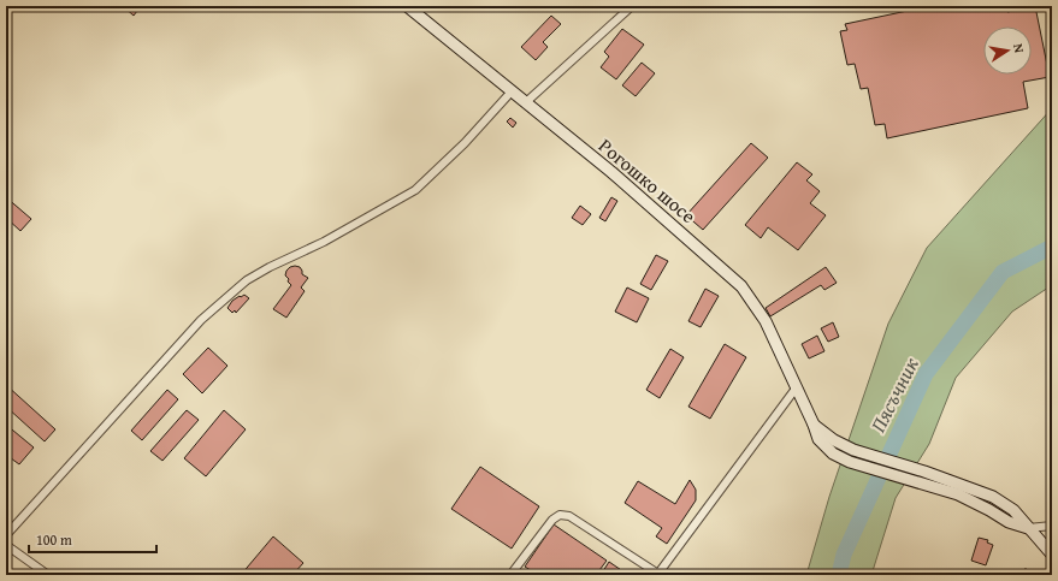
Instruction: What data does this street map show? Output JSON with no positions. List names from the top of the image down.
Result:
{
  "streets": {
    "main road": ["Рогошко шосе"]
  },
  "water": ["Пясъчник"],
  "scale_bar": "100 m",
  "north": "right"
}
